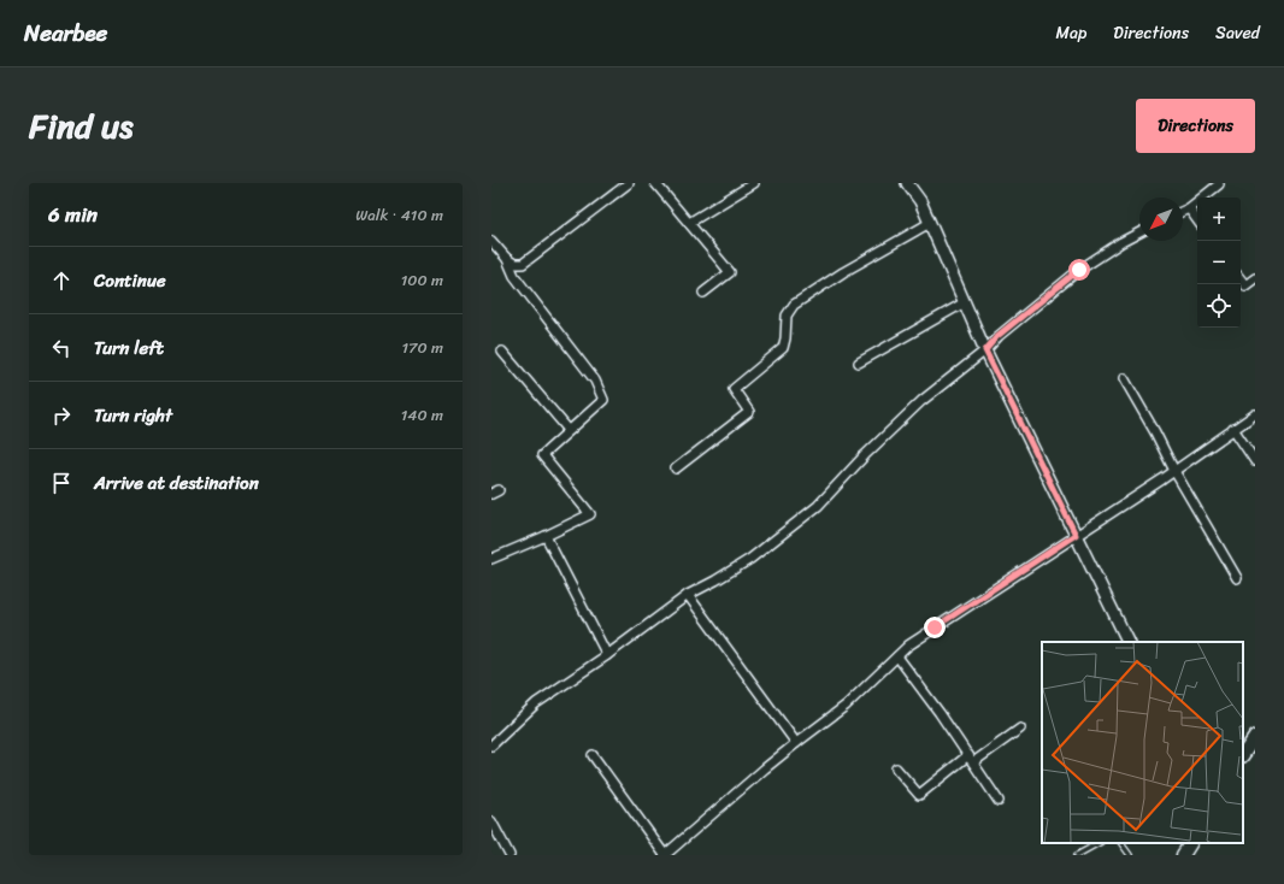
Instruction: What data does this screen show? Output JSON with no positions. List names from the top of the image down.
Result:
{
  "north": "bottom left",
  "page": {
    "header": "Nearbee",
    "nav": ["Map", "Directions", "Saved"],
    "title": "Find us",
    "buttons": "Directions",
    "heading": ["6 min", "Walk · 410 m"],
    "map_buttons": ["+", "−"],
    "list": [
      ["Continue", "100 m"],
      ["Turn left", "170 m"],
      ["Turn right", "140 m"],
      "Arrive at destination"
    ]
  }
}
